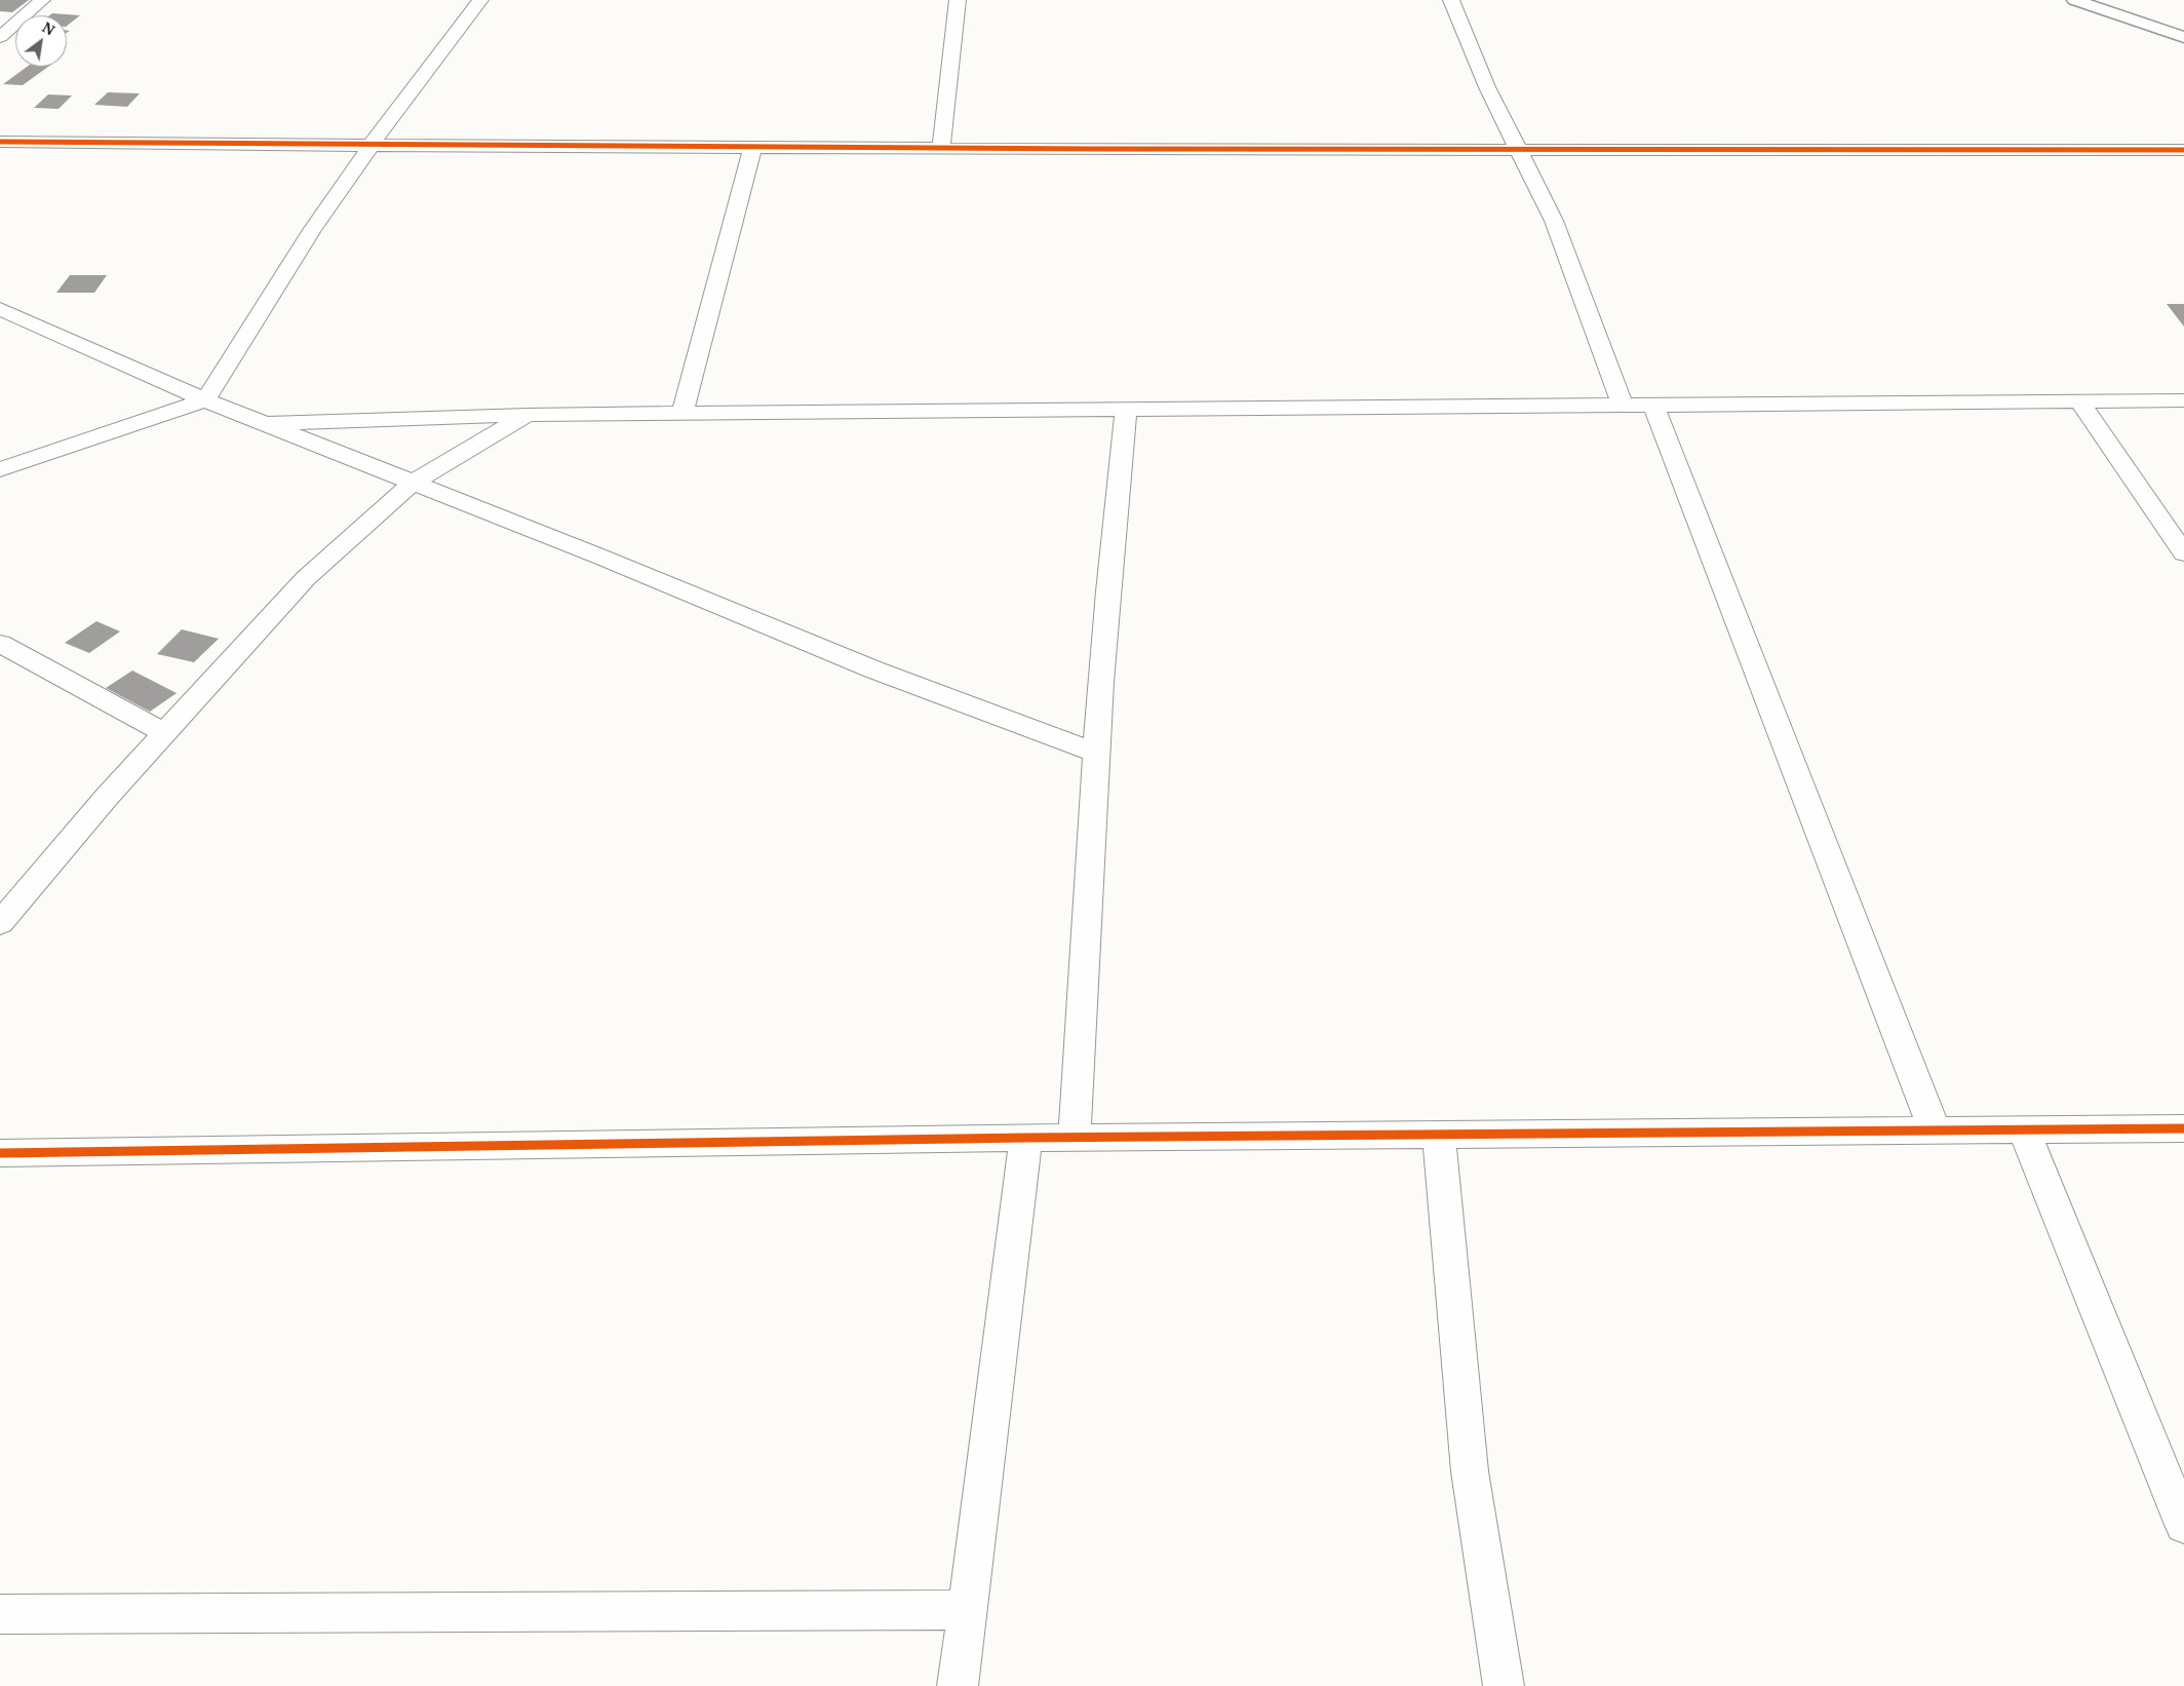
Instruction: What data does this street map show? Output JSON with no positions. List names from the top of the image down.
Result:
{
  "north": "top right"
}
